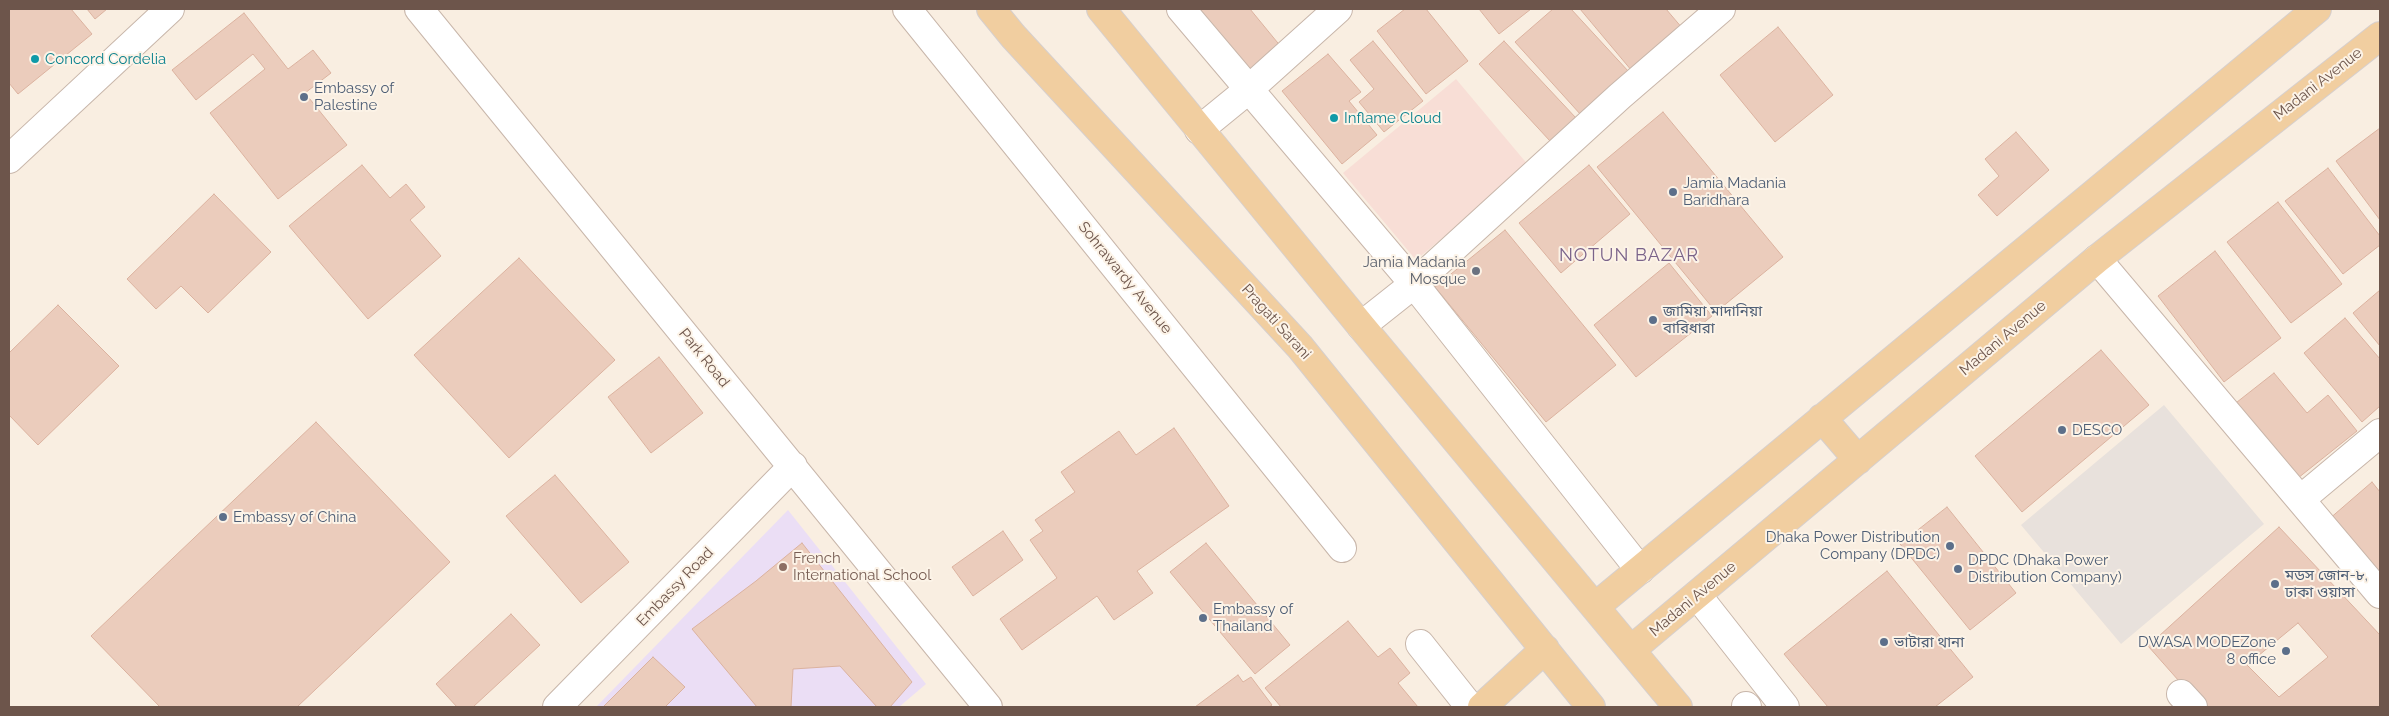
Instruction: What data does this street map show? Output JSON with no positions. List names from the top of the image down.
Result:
{
  "streets": {
    "main road": ["Madani Avenue", "Pragati Sarani"],
    "street": ["Sohrawardy Avenue", "Park Road", "Embassy Road"]
  },
  "crossings": [
    ["Park Road", "Embassy Road"]
  ],
  "districts": ["NOTUN BAZAR"],
  "places": [
    "Concord Cordelia",
    "Embassy of Palestine",
    "Inflame Cloud",
    "Jamia Madania Baridhara",
    "Jamia Madania Mosque",
    "জামিয়া মাদানিয়া বারিধারা",
    "DESCO",
    "Embassy of China",
    "Dhaka Power Distribution Company (DPDC)",
    "French International School",
    "DPDC (Dhaka Power Distribution Company)",
    "মডস জোন-৮, ঢাকা ওয়াসা",
    "Embassy of Thailand",
    "ভাটারা থানা",
    "DWASA MODEZone 8 office"
  ]
}
